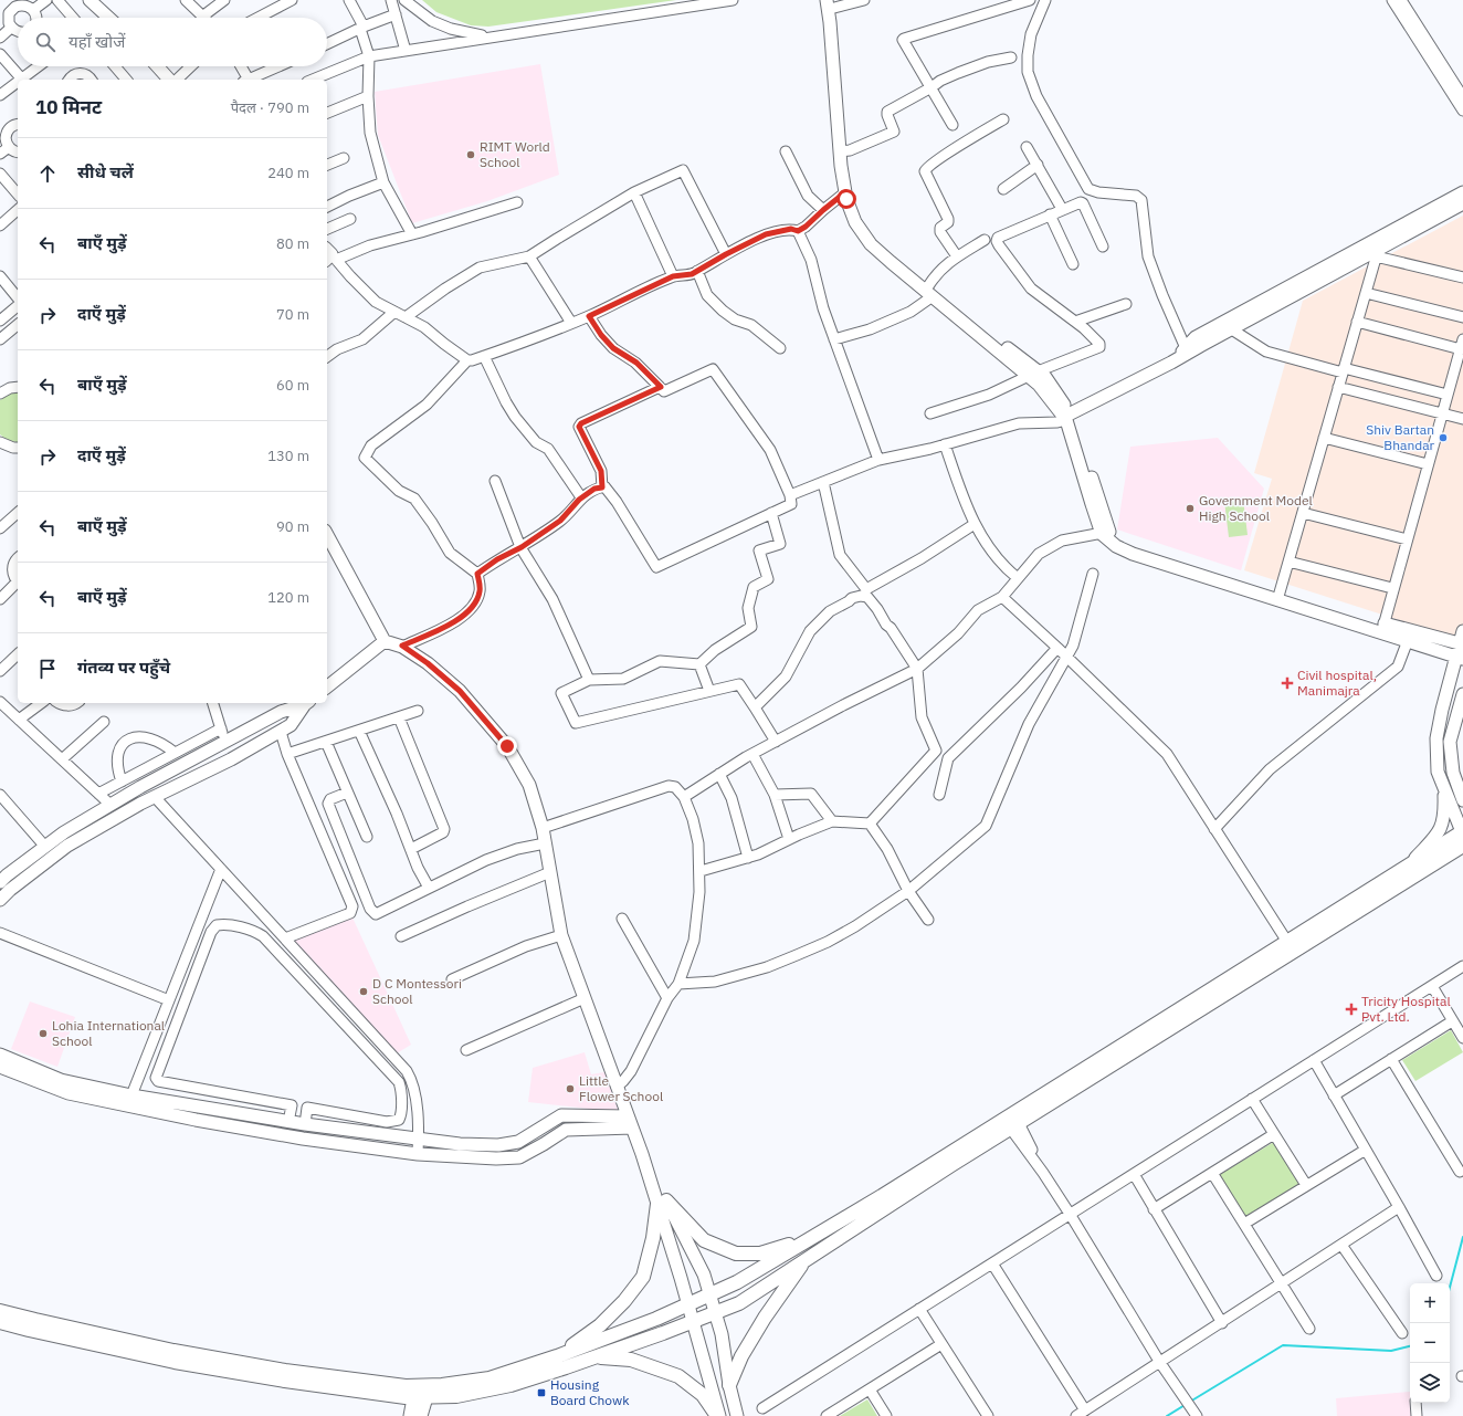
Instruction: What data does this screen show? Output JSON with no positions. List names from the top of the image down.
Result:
{
  "places": {
    "other": [
      "RIMT World School",
      "Shiv Bartan Bhandar",
      "Government Model High School",
      "D C Montessori School",
      "Lohia International School",
      "Little Flower School"
    ],
    "health": ["Civil hospital, Manimajra", "Tricity Hospital Pvt. Ltd."],
    "transit": ["Housing Board Chowk"]
  },
  "page": {
    "search": "यहाँ खोजें",
    "heading": ["10 मिनट", "पैदल · 790 m"],
    "list": [
      ["सीधे चलें", "240 m"],
      ["बाएँ मुड़ें", "80 m"],
      ["दाएँ मुड़ें", "70 m"],
      ["बाएँ मुड़ें", "60 m"],
      ["दाएँ मुड़ें", "130 m"],
      ["बाएँ मुड़ें", "90 m"],
      ["बाएँ मुड़ें", "120 m"],
      "गंतव्य पर पहुँचे"
    ],
    "map_buttons": ["+", "−"]
  }
}
